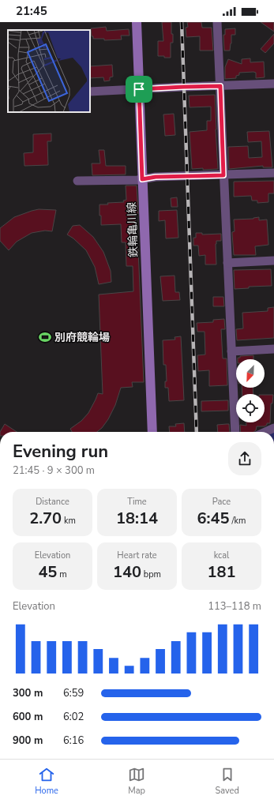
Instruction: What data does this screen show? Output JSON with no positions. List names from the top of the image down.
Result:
{
  "streets": {
    "main road": ["鉄輪亀川線"]
  },
  "places": {
    "sports": ["別府競輪場"]
  },
  "north": "bottom left",
  "page": {
    "status": "21:45",
    "heading": ["Evening run", "21:45 · 9 × 300 m"],
    "stats": [
      ["Distance", "2.70 km"],
      ["Time", "18:14"],
      ["Pace", "6:45 /km"],
      ["Elevation", "45 m"],
      ["Heart rate", "140 bpm"],
      ["kcal", "181"]
    ],
    "chart": ["Elevation", "113–118 m"],
    "list": [
      {
        "name": "300 m",
        "note": "6:59"
      },
      {
        "name": "600 m",
        "note": "6:02"
      },
      {
        "name": "900 m",
        "note": "6:16"
      }
    ],
    "tabs": ["Home", "Map", "Saved"]
  }
}
